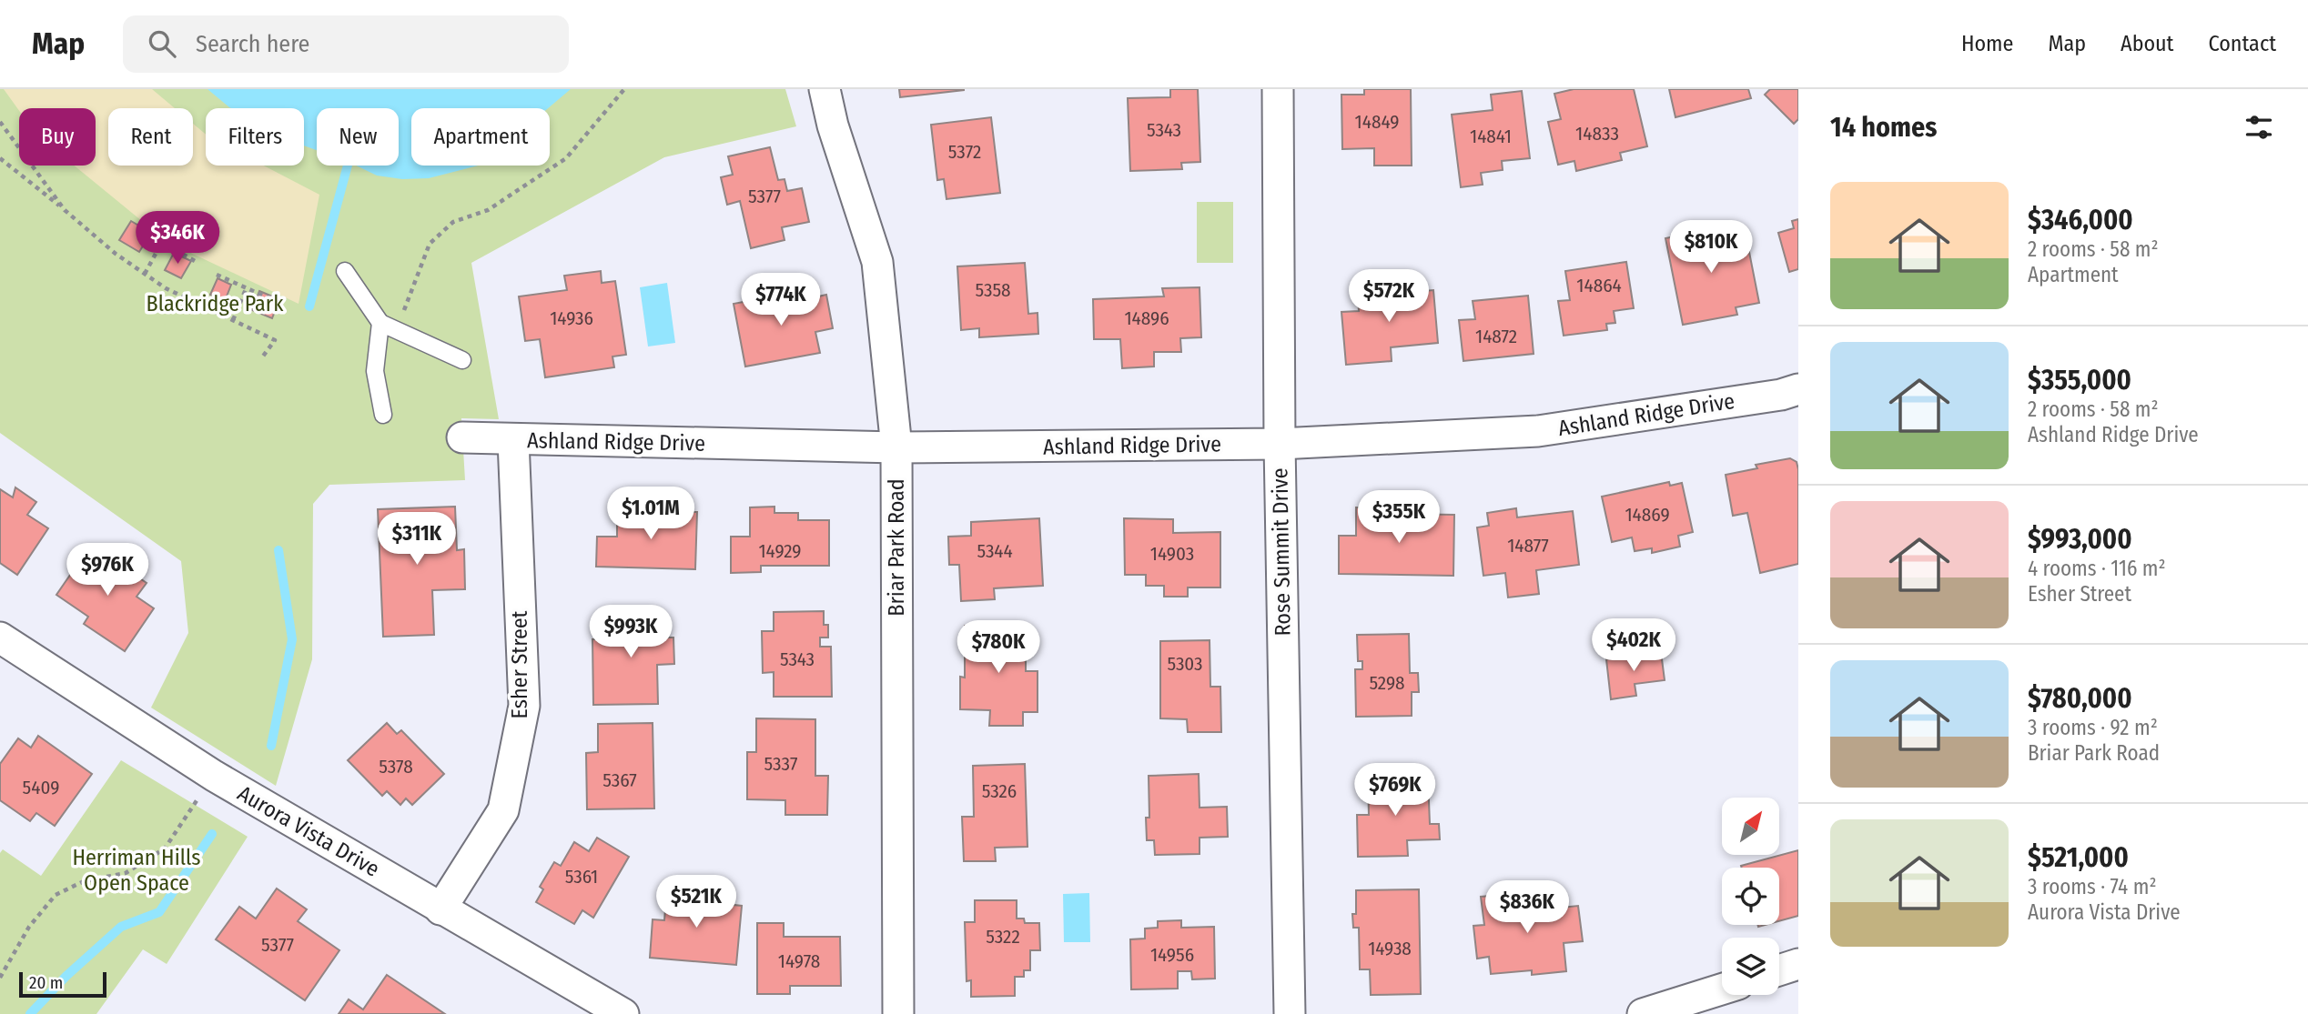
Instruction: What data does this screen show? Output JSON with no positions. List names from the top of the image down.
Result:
{
  "streets": {
    "street": [
      "Ashland Ridge Drive",
      "Briar Park Road",
      "Rose Summit Drive",
      "Esher Street",
      "Aurora Vista Drive"
    ]
  },
  "crossings": [
    ["Ashland Ridge Drive", "Briar Park Road"],
    ["Ashland Ridge Drive", "Rose Summit Drive"],
    ["Ashland Ridge Drive", "Esher Street"],
    ["Esher Street", "Aurora Vista Drive"]
  ],
  "parks": ["Blackridge Park", "Herriman Hills Open Space"],
  "house_numbers": [
    "14849",
    "5343",
    "14833",
    "14841",
    "5372",
    "5377",
    "14864",
    "5358",
    "14936",
    "14896",
    "14872",
    "14869",
    "14877",
    "14929",
    "5344",
    "14903",
    "5343",
    "5303",
    "5298",
    "5337",
    "5378",
    "5367",
    "5409",
    "5326",
    "5361",
    "5322",
    "5377",
    "14938",
    "14956",
    "14978"
  ],
  "scale_bar": "20 m",
  "north": "top right",
  "page": {
    "header": "Map",
    "search": "Search here",
    "nav": [
      "Home",
      "Map",
      "About",
      "Contact"
    ],
    "heading": "14 homes",
    "chip": [
      "Buy",
      "Rent",
      "Filters",
      "New",
      "Apartment"
    ],
    "list": [
      {
        "name": "$346,000",
        "note": "2 rooms · 58 m² · Apartment"
      },
      {
        "name": "$355,000",
        "note": "2 rooms · 58 m² · Ashland Ridge Drive"
      },
      {
        "name": "$993,000",
        "note": "4 rooms · 116 m² · Esher Street"
      },
      {
        "name": "$780,000",
        "note": "3 rooms · 92 m² · Briar Park Road"
      },
      {
        "name": "$521,000",
        "note": "3 rooms · 74 m² · Aurora Vista Drive"
      }
    ],
    "price": [
      "$346K",
      "$810K",
      "$572K",
      "$774K",
      "$1.01M",
      "$355K",
      "$311K",
      "$976K",
      "$993K",
      "$402K",
      "$780K",
      "$769K",
      "$521K",
      "$836K"
    ],
    "scale": "20 m"
  }
}
